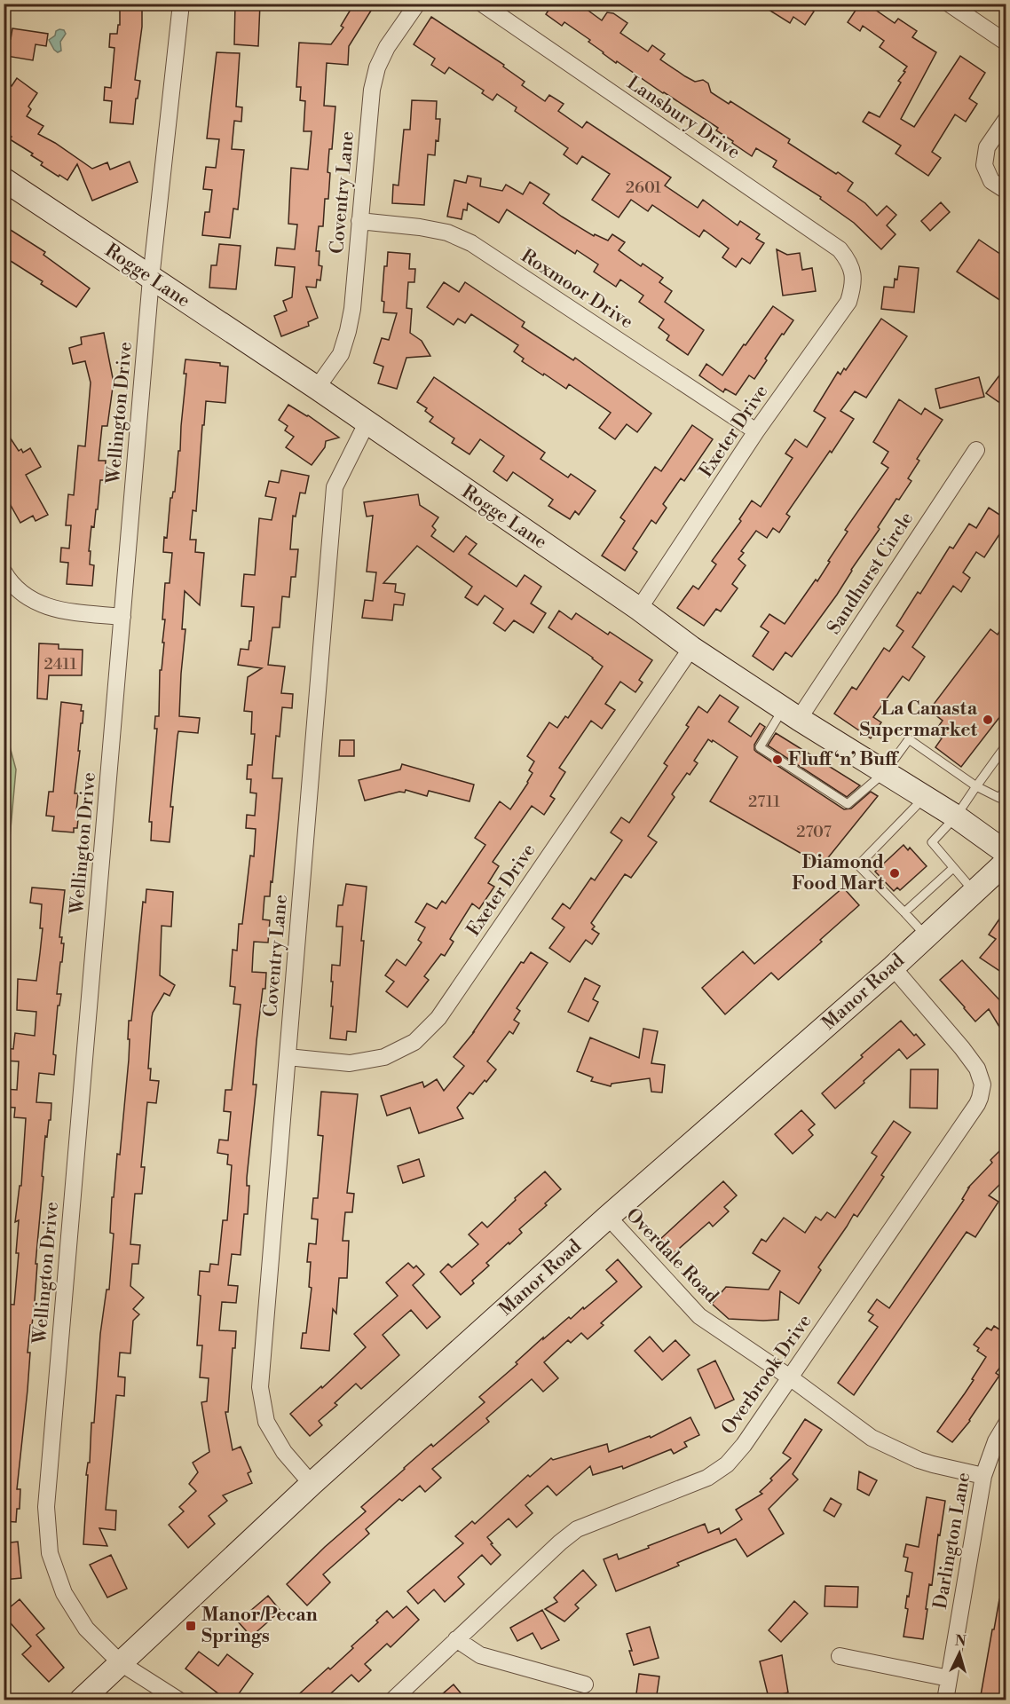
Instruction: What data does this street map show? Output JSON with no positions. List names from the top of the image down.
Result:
{
  "streets": {
    "main road": ["Rogge Lane", "Manor Road"],
    "street": [
      "Lansbury Drive",
      "Coventry Lane",
      "Roxmoor Drive",
      "Wellington Drive",
      "Exeter Drive",
      "Sandhurst Circle",
      "Overdale Road",
      "Overbrook Drive",
      "Darlington Lane"
    ]
  },
  "crossings": [
    ["Lansbury Drive", "Exeter Drive"],
    ["Coventry Lane", "Rogge Lane"],
    ["Coventry Lane", "Roxmoor Drive"],
    ["Coventry Lane", "Exeter Drive"],
    ["Coventry Lane", "Manor Road"],
    ["Rogge Lane", "Wellington Drive"],
    ["Rogge Lane", "Exeter Drive"],
    ["Rogge Lane", "Sandhurst Circle"],
    ["Roxmoor Drive", "Exeter Drive"],
    ["Wellington Drive", "Manor Road"],
    ["Manor Road", "Overdale Road"],
    ["Manor Road", "Overbrook Drive"],
    ["Overdale Road", "Overbrook Drive"],
    ["Overdale Road", "Darlington Lane"]
  ],
  "places": {
    "other": ["La Canasta Supermarket", "Fluff ‘n’ Buff", "Diamond Food Mart"],
    "transit": ["Manor/Pecan Springs"]
  },
  "house_numbers": [
    "2601",
    "2411",
    "2711",
    "2707"
  ],
  "north": "top"
}
